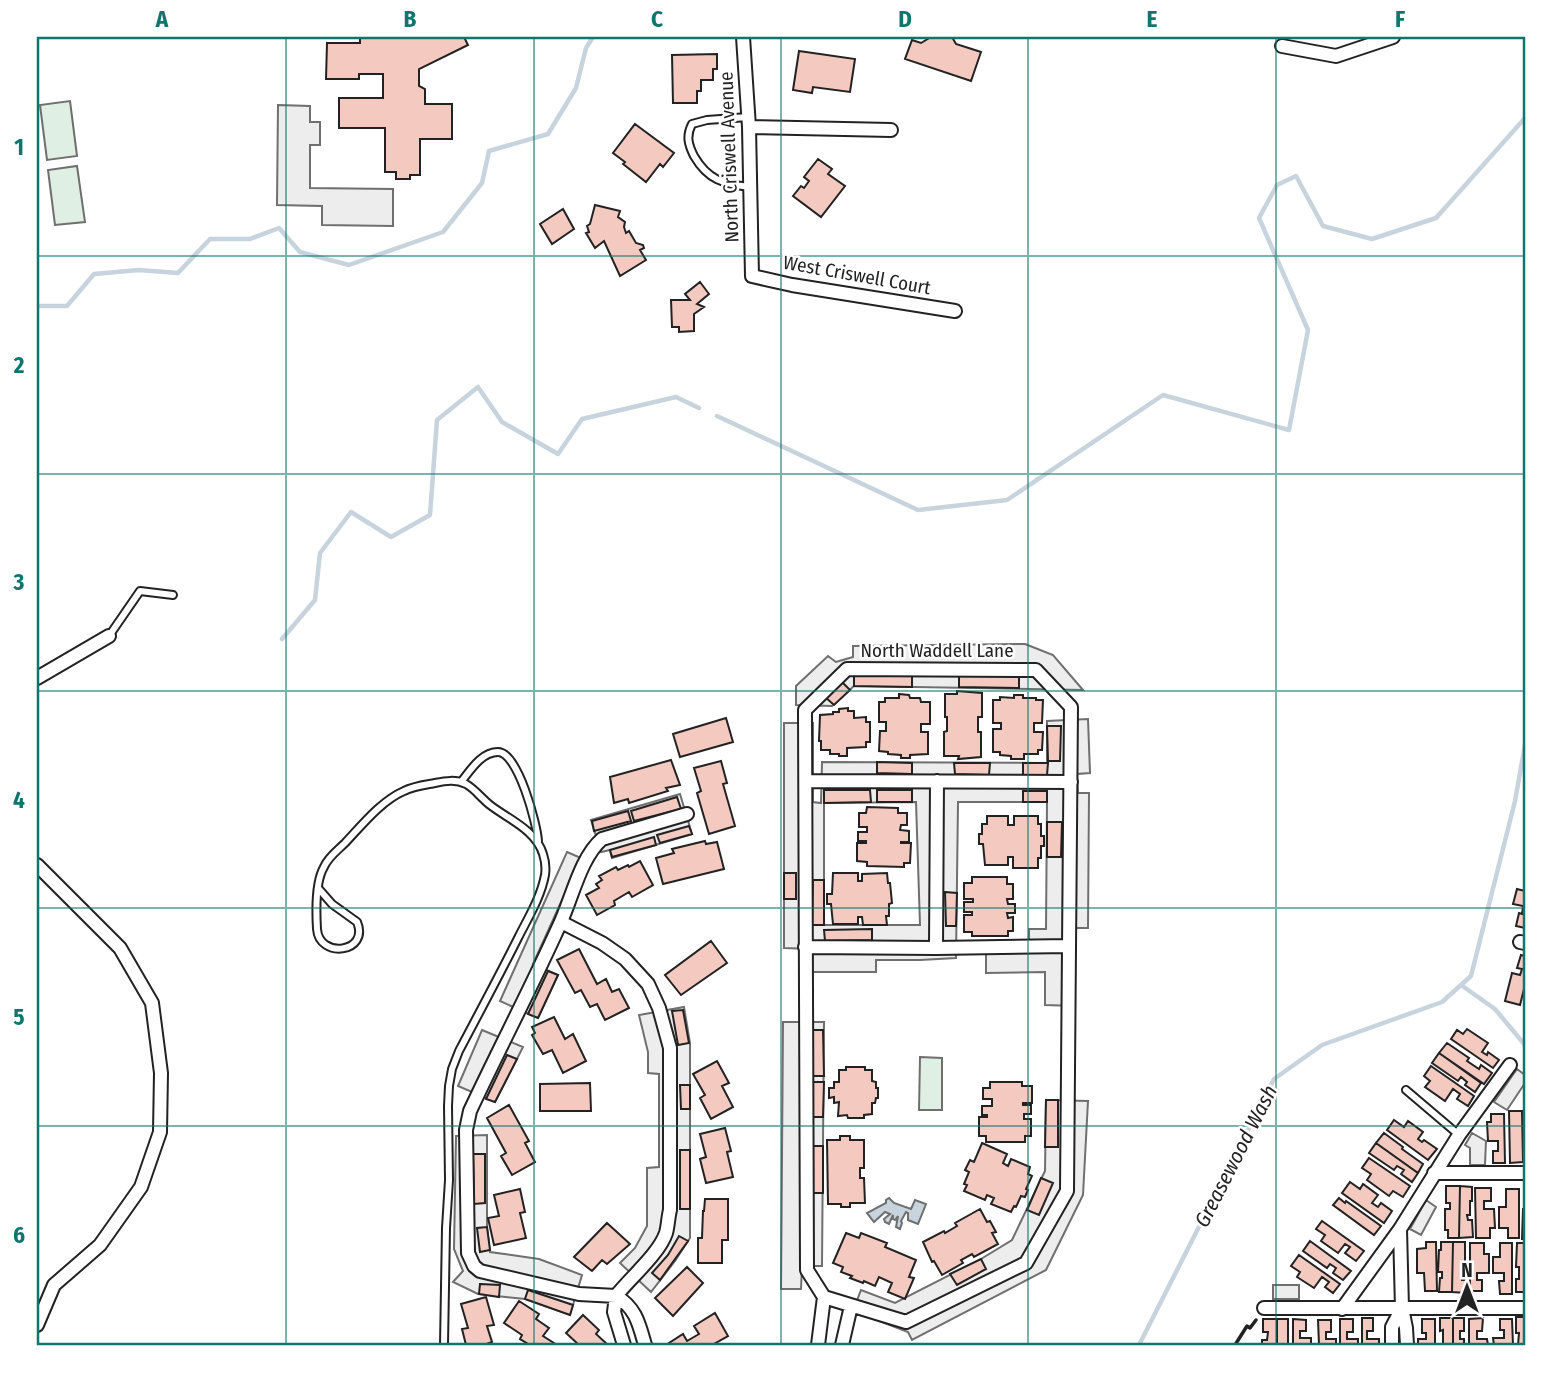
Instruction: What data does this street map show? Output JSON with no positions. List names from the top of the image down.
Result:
{
  "streets": {
    "street": ["North Criswell Avenue", "West Criswell Court", "North Waddell Lane"]
  },
  "crossings": [
    ["North Criswell Avenue", "West Criswell Court"]
  ],
  "water": ["Greasewood Wash"],
  "north": "top",
  "grid": {
    "columns": [
      "A",
      "B",
      "C",
      "D",
      "E",
      "F"
    ],
    "rows": [
      "1",
      "2",
      "3",
      "4",
      "5",
      "6"
    ]
  }
}
